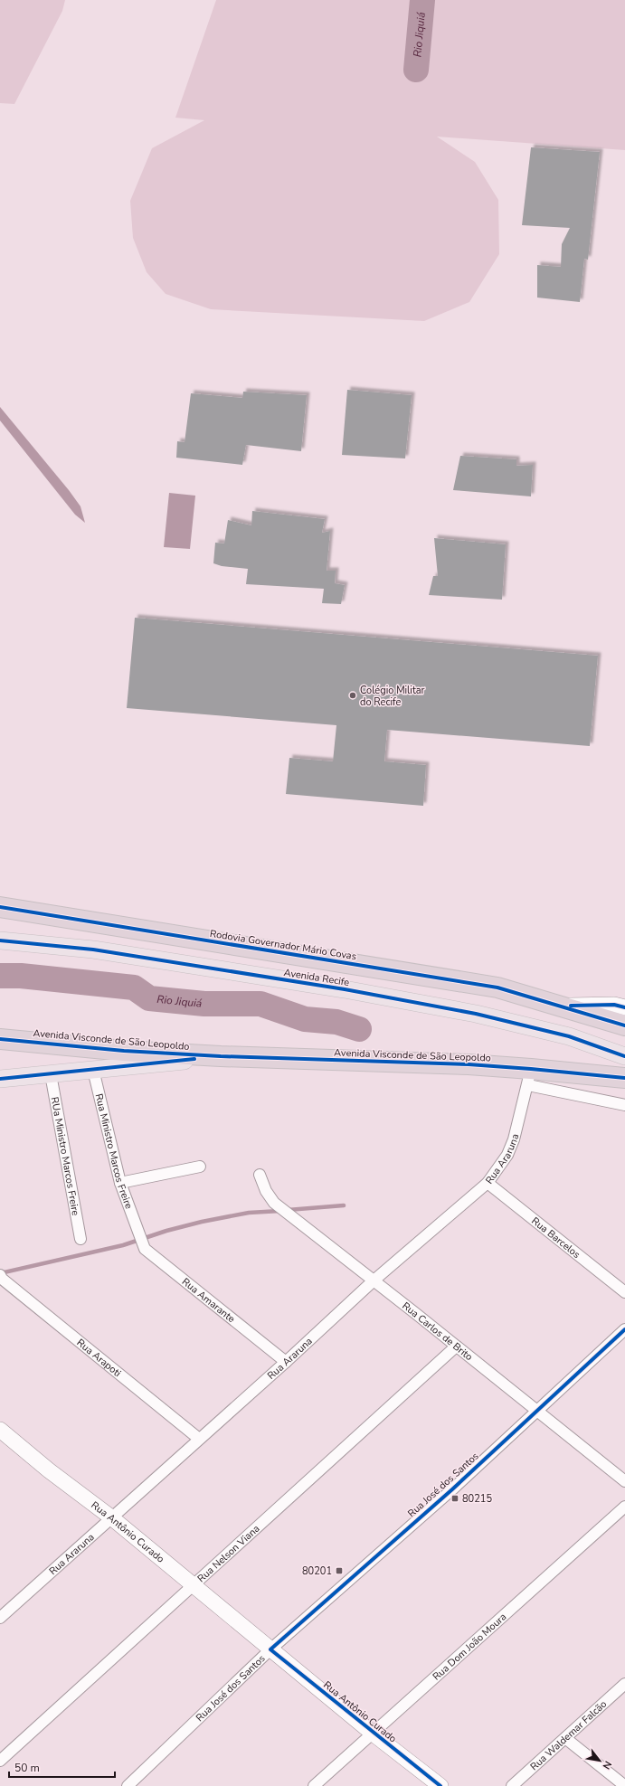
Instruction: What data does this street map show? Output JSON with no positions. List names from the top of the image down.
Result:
{
  "streets": {
    "highway": ["Rodovia Governador Mário Covas", "Avenida Visconde de São Leopoldo"],
    "main road": ["Avenida Recife"],
    "street": [
      "Rua Ministro Marcos Freire",
      "RUa Ministro Marcos Freire",
      "Rua Araruna",
      "Rua Barcelos",
      "Rua Amarante",
      "Rua Carlos de Brito",
      "Rua Arapoti",
      "Rua José dos Santos",
      "Rua Antônio Curado",
      "Rua Nelson Viana",
      "Rua Dom João Moura",
      "Rua Waldemar Falcão"
    ]
  },
  "crossings": [
    ["Avenida Visconde de São Leopoldo", "Rua Ministro Marcos Freire"],
    ["Avenida Visconde de São Leopoldo", "RUa Ministro Marcos Freire"],
    ["Avenida Visconde de São Leopoldo", "Rua Araruna"],
    ["Rua Ministro Marcos Freire", "Rua Amarante"],
    ["Rua Araruna", "Rua Barcelos"],
    ["Rua Araruna", "Rua Amarante"],
    ["Rua Araruna", "Rua Carlos de Brito"],
    ["Rua Araruna", "Rua Arapoti"],
    ["Rua Araruna", "Rua Antônio Curado"],
    ["Rua Carlos de Brito", "Rua José dos Santos"],
    ["Rua Carlos de Brito", "Rua Nelson Viana"],
    ["Rua José dos Santos", "Rua Antônio Curado"],
    ["Rua Antônio Curado", "Rua Nelson Viana"],
    ["Rua Antônio Curado", "Rua Dom João Moura"]
  ],
  "water": ["Rio Jiquiá"],
  "places": {
    "other": ["Colégio Militar do Recife"],
    "transit": ["80215", "80201"]
  },
  "scale_bar": "50 m",
  "north": "bottom right"
}
